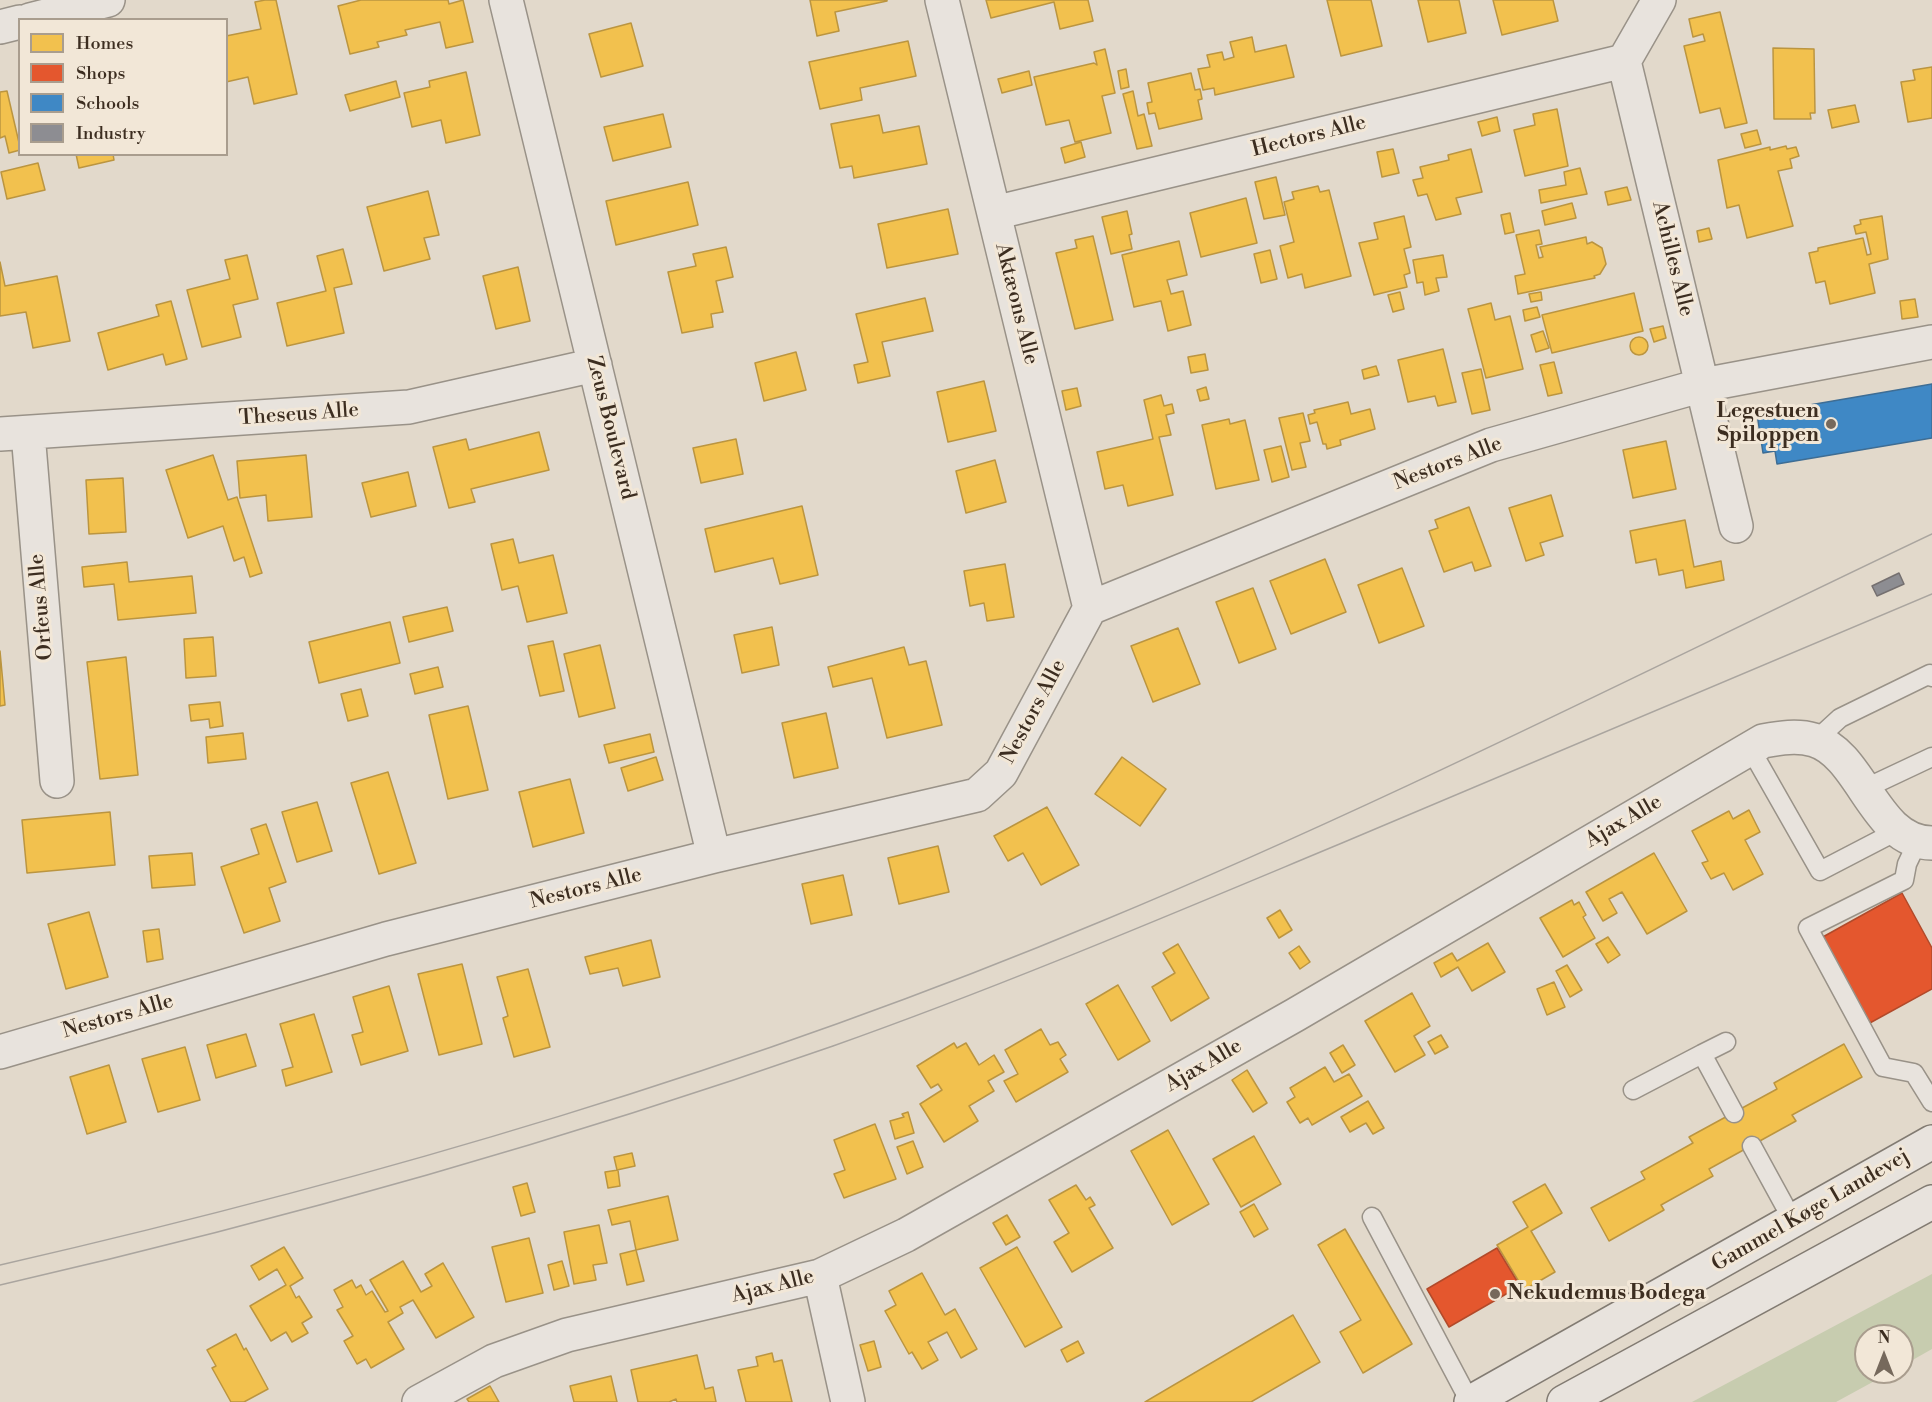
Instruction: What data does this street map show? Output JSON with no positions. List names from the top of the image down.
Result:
{
  "streets": {
    "street": [
      "Hectors Alle",
      "Achilles Alle",
      "Aktæons Alle",
      "Theseus Alle",
      "Zeus Boulevard",
      "Nestors Alle",
      "Orfeus Alle",
      "Ajax Alle",
      "Gammel Køge Landevej"
    ]
  },
  "crossings": [
    ["Hectors Alle", "Achilles Alle"],
    ["Hectors Alle", "Aktæons Alle"],
    ["Achilles Alle", "Nestors Alle"],
    ["Aktæons Alle", "Nestors Alle"],
    ["Theseus Alle", "Zeus Boulevard"],
    ["Theseus Alle", "Orfeus Alle"],
    ["Zeus Boulevard", "Nestors Alle"]
  ],
  "places": ["Legestuen Spiloppen", "Nekudemus Bodega"],
  "legend": [
    "Homes",
    "Shops",
    "Schools",
    "Industry"
  ],
  "north": "top"
}
